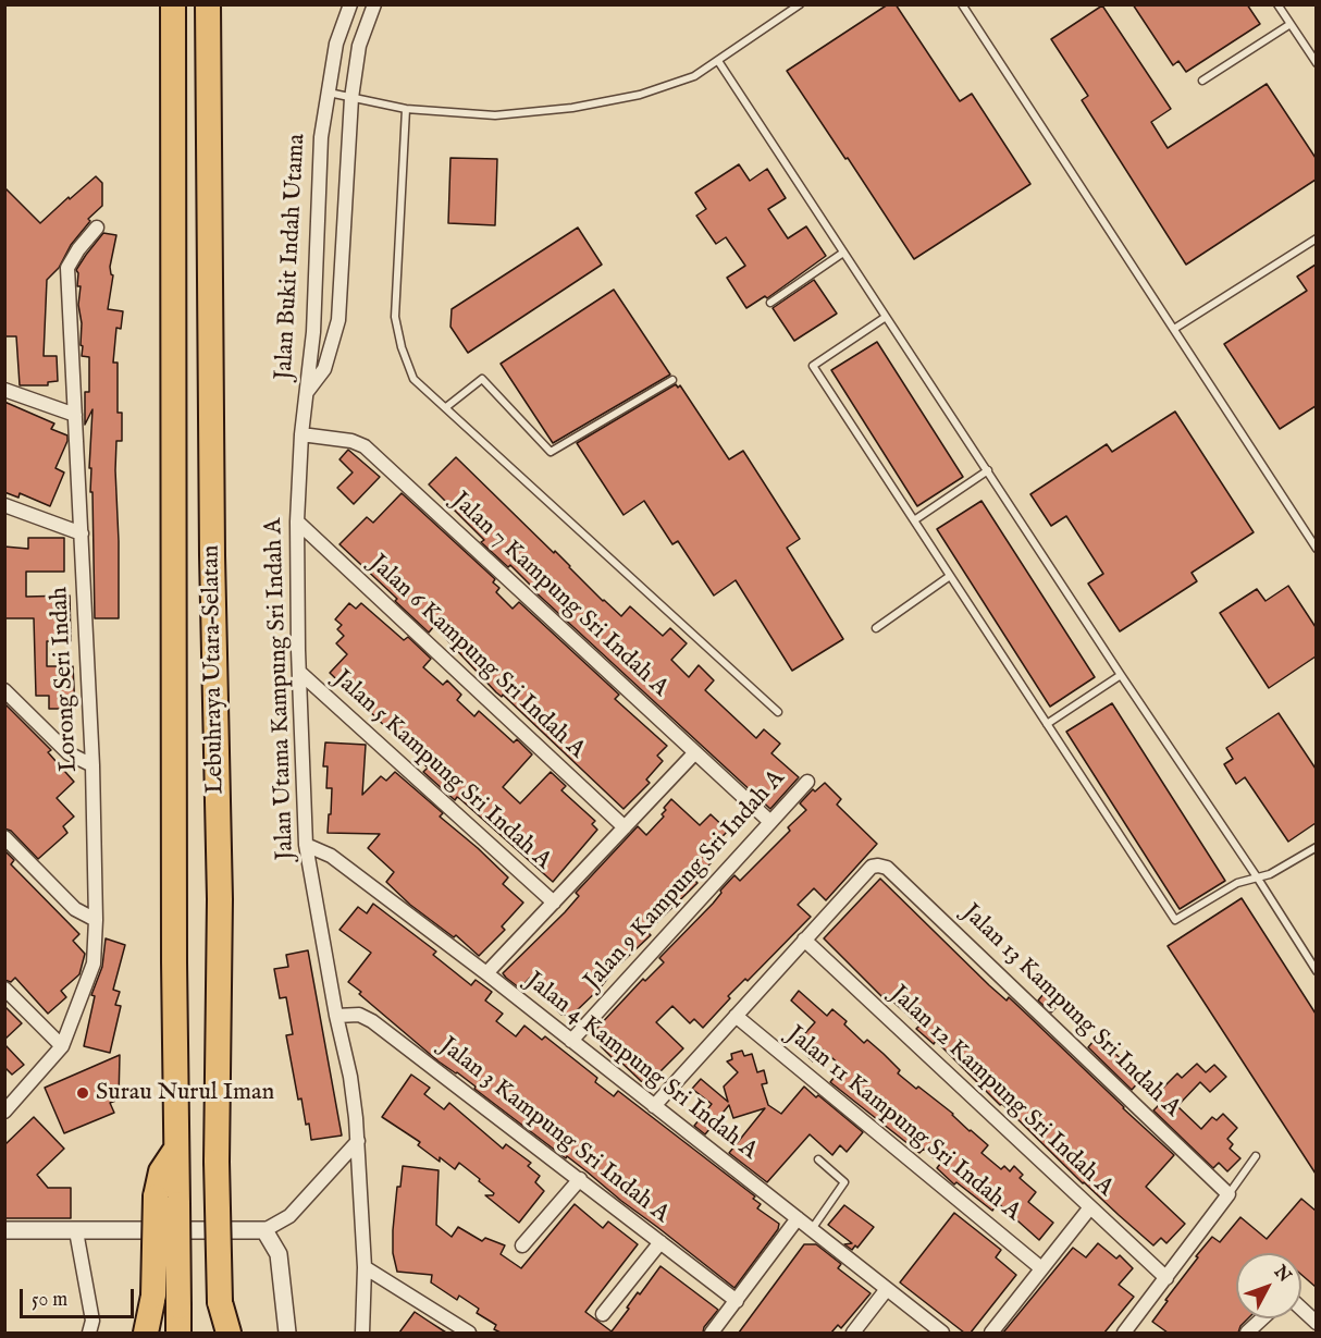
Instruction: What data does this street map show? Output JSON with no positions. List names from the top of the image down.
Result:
{
  "streets": {
    "highway": ["Lebuhraya Utara–Selatan"],
    "street": [
      "Jalan Bukit Indah Utama",
      "Jalan 7 Kampung Sri Indah A",
      "Jalan 6 Kampung Sri Indah A",
      "Lorong Seri Indah",
      "Jalan Utama Kampung Sri Indah A",
      "Jalan 5 Kampung Sri Indah A",
      "Jalan 9 Kampung Sri Indah A",
      "Jalan 13 Kampung Sri Indah A",
      "Jalan 4 Kampung Sri Indah A",
      "Jalan 12 Kampung Sri Indah A",
      "Jalan 11 Kampung Sri Indah A",
      "Jalan 3 Kampung Sri Indah A"
    ]
  },
  "crossings": [
    ["Jalan Bukit Indah Utama", "Jalan Utama Kampung Sri Indah A"],
    ["Jalan 7 Kampung Sri Indah A", "Jalan Utama Kampung Sri Indah A"],
    ["Jalan 7 Kampung Sri Indah A", "Jalan 9 Kampung Sri Indah A"],
    ["Jalan 6 Kampung Sri Indah A", "Jalan Utama Kampung Sri Indah A"],
    ["Jalan Utama Kampung Sri Indah A", "Jalan 5 Kampung Sri Indah A"],
    ["Jalan Utama Kampung Sri Indah A", "Jalan 4 Kampung Sri Indah A"],
    ["Jalan Utama Kampung Sri Indah A", "Jalan 3 Kampung Sri Indah A"],
    ["Jalan 9 Kampung Sri Indah A", "Jalan 4 Kampung Sri Indah A"],
    ["Jalan 13 Kampung Sri Indah A", "Jalan 12 Kampung Sri Indah A"]
  ],
  "places": ["Surau Nurul Iman"],
  "scale_bar": "50 m",
  "north": "top right"
}
